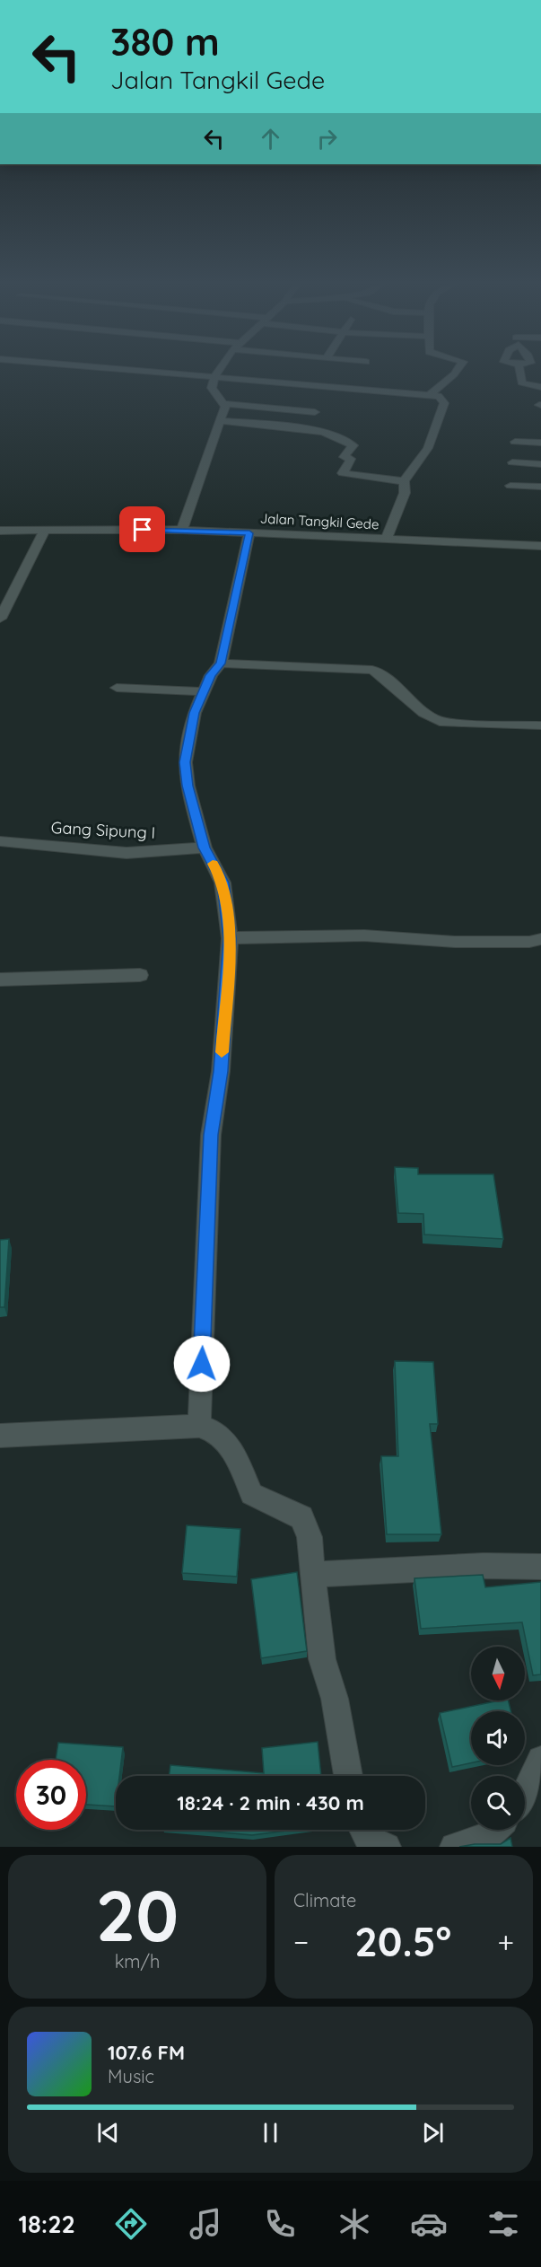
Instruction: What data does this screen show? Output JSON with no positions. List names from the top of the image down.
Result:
{
  "streets": {
    "street": ["Jalan Tangkil Gede", "Gang Sipung I"]
  },
  "north": "bottom",
  "page": {
    "turn": ["380 m", "Jalan Tangkil Gede"],
    "limit": "30",
    "trip": "18:24 · 2 min · 430 m",
    "tile": [
      ["20", "km/h"],
      "Climate"
    ],
    "heat": ["−", "20.5°", "+"],
    "song": ["107.6 FM", "Music"],
    "tabs": "18:22"
  }
}
